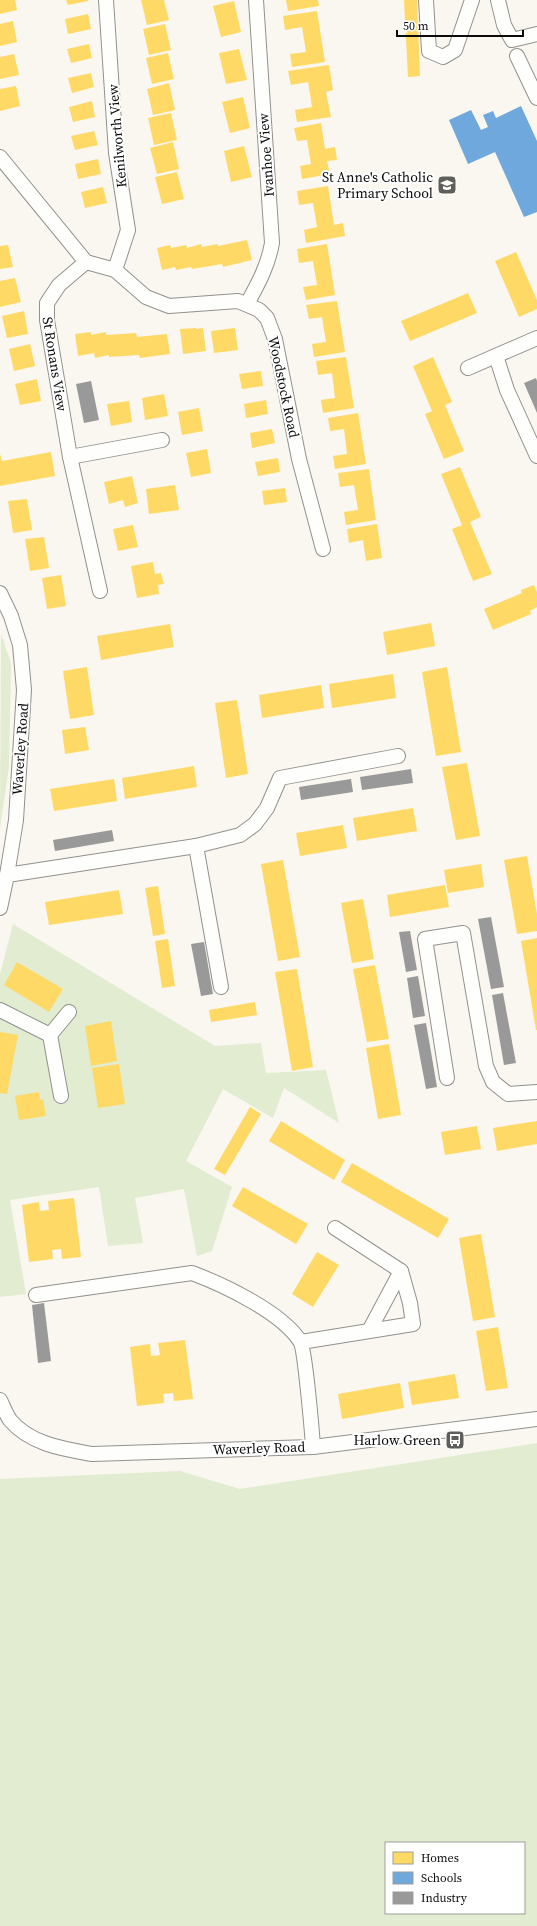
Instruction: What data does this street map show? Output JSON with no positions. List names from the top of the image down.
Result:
{
  "streets": {
    "street": [
      "Kenilworth View",
      "Ivanhoe View",
      "St Ronans View",
      "Woodstock Road",
      "Waverley Road"
    ]
  },
  "crossings": [
    ["Kenilworth View", "Woodstock Road"],
    ["Ivanhoe View", "Woodstock Road"],
    ["St Ronans View", "Woodstock Road"]
  ],
  "places": {
    "school or university": ["St Anne's Catholic Primary School"],
    "bus stop": ["Harlow Green"]
  },
  "legend": ["Homes", "Schools", "Industry"],
  "scale_bar": "50 m"
}
